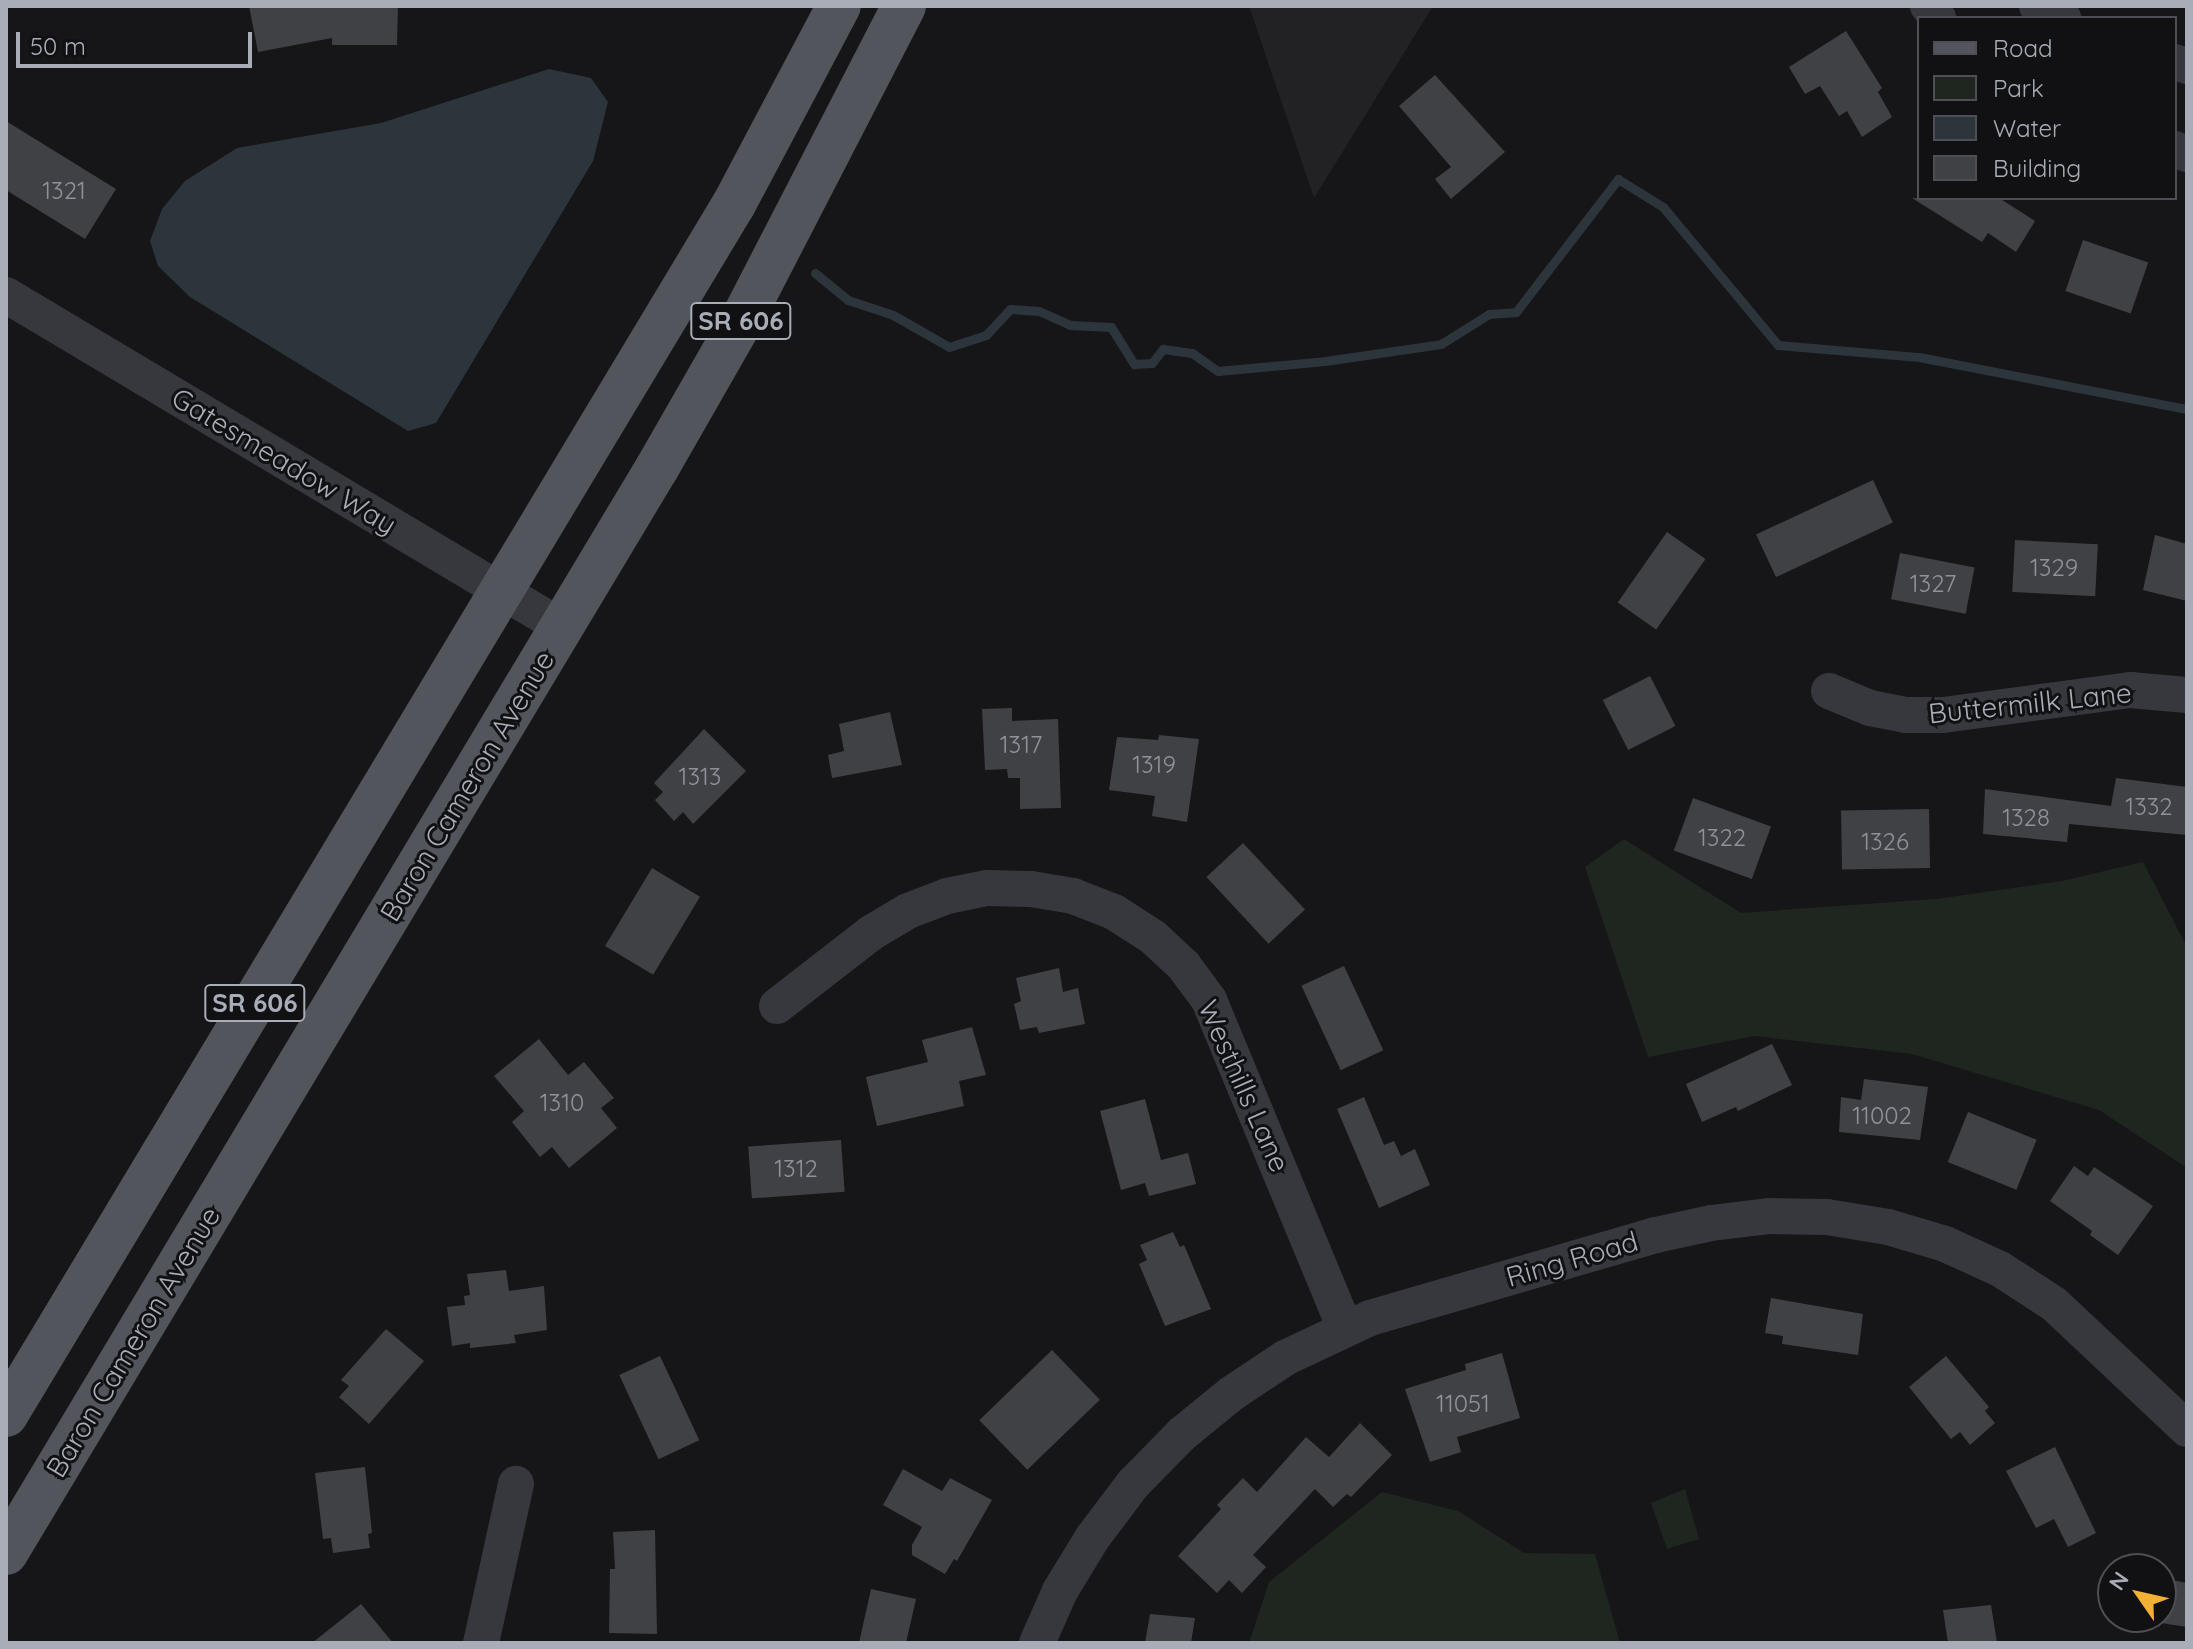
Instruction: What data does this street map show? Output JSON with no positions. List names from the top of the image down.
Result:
{
  "streets": {
    "main road": ["SR 606", "Baron Cameron Avenue"],
    "street": [
      "Gatesmeadow Way",
      "Buttermilk Lane",
      "Westhills Lane",
      "Ring Road"
    ]
  },
  "crossings": [
    ["SR 606", "Gatesmeadow Way"],
    ["Gatesmeadow Way", "Baron Cameron Avenue"],
    ["Westhills Lane", "Ring Road"]
  ],
  "house_numbers": [
    "1321",
    "1329",
    "1327",
    "1317",
    "1319",
    "1313",
    "1332",
    "1328",
    "1322",
    "1326",
    "1310",
    "11002",
    "1312",
    "11051"
  ],
  "legend": [
    "Road",
    "Park",
    "Water",
    "Building"
  ],
  "scale_bar": "50 m",
  "north": "top left"
}
